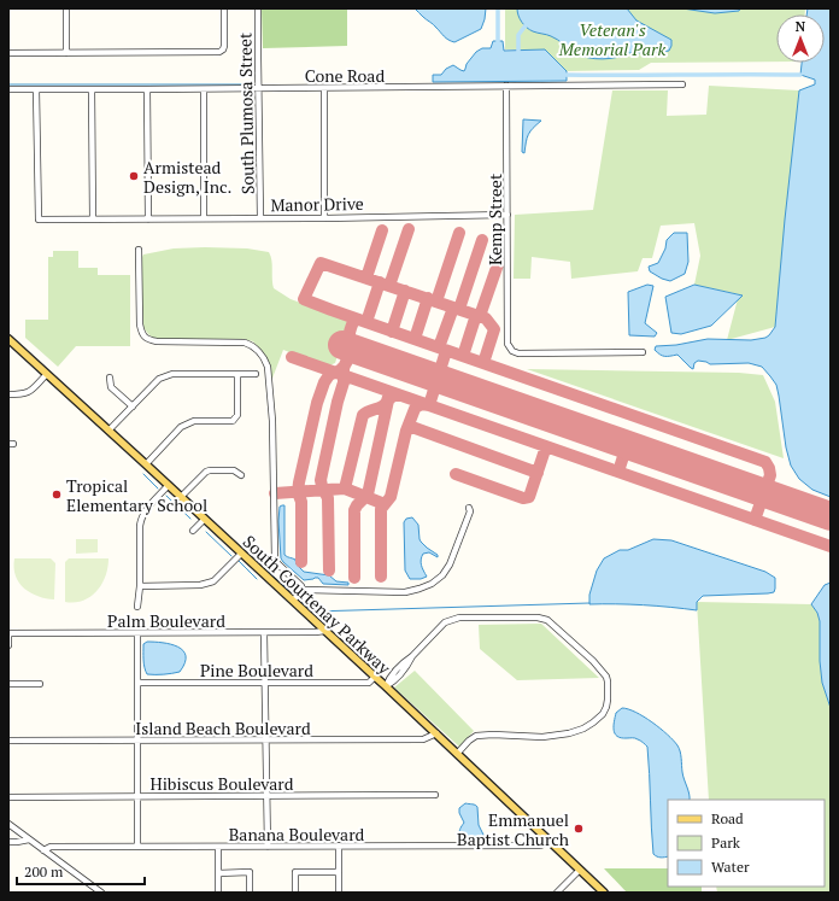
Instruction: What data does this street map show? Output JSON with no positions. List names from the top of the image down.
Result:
{
  "streets": {
    "main road": ["South Courtenay Parkway"],
    "street": [
      "Cone Road",
      "South Plumosa Street",
      "Manor Drive",
      "Kemp Street",
      "Palm Boulevard",
      "Pine Boulevard",
      "Island Beach Boulevard",
      "Hibiscus Boulevard",
      "Banana Boulevard"
    ]
  },
  "crossings": [
    ["Cone Road", "South Plumosa Street"],
    ["Cone Road", "Manor Drive"],
    ["Cone Road", "Kemp Street"],
    ["South Plumosa Street", "Manor Drive"],
    ["Manor Drive", "Kemp Street"],
    ["South Courtenay Parkway", "Palm Boulevard"],
    ["South Courtenay Parkway", "Pine Boulevard"],
    ["South Courtenay Parkway", "Island Beach Boulevard"],
    ["South Courtenay Parkway", "Banana Boulevard"]
  ],
  "parks": ["Veteran's Memorial Park"],
  "places": ["Armistead Design, Inc.", "Tropical Elementary School", "Emmanuel Baptist Church"],
  "legend": ["Road", "Park", "Water"],
  "scale_bar": "200 m",
  "north": "top"
}
